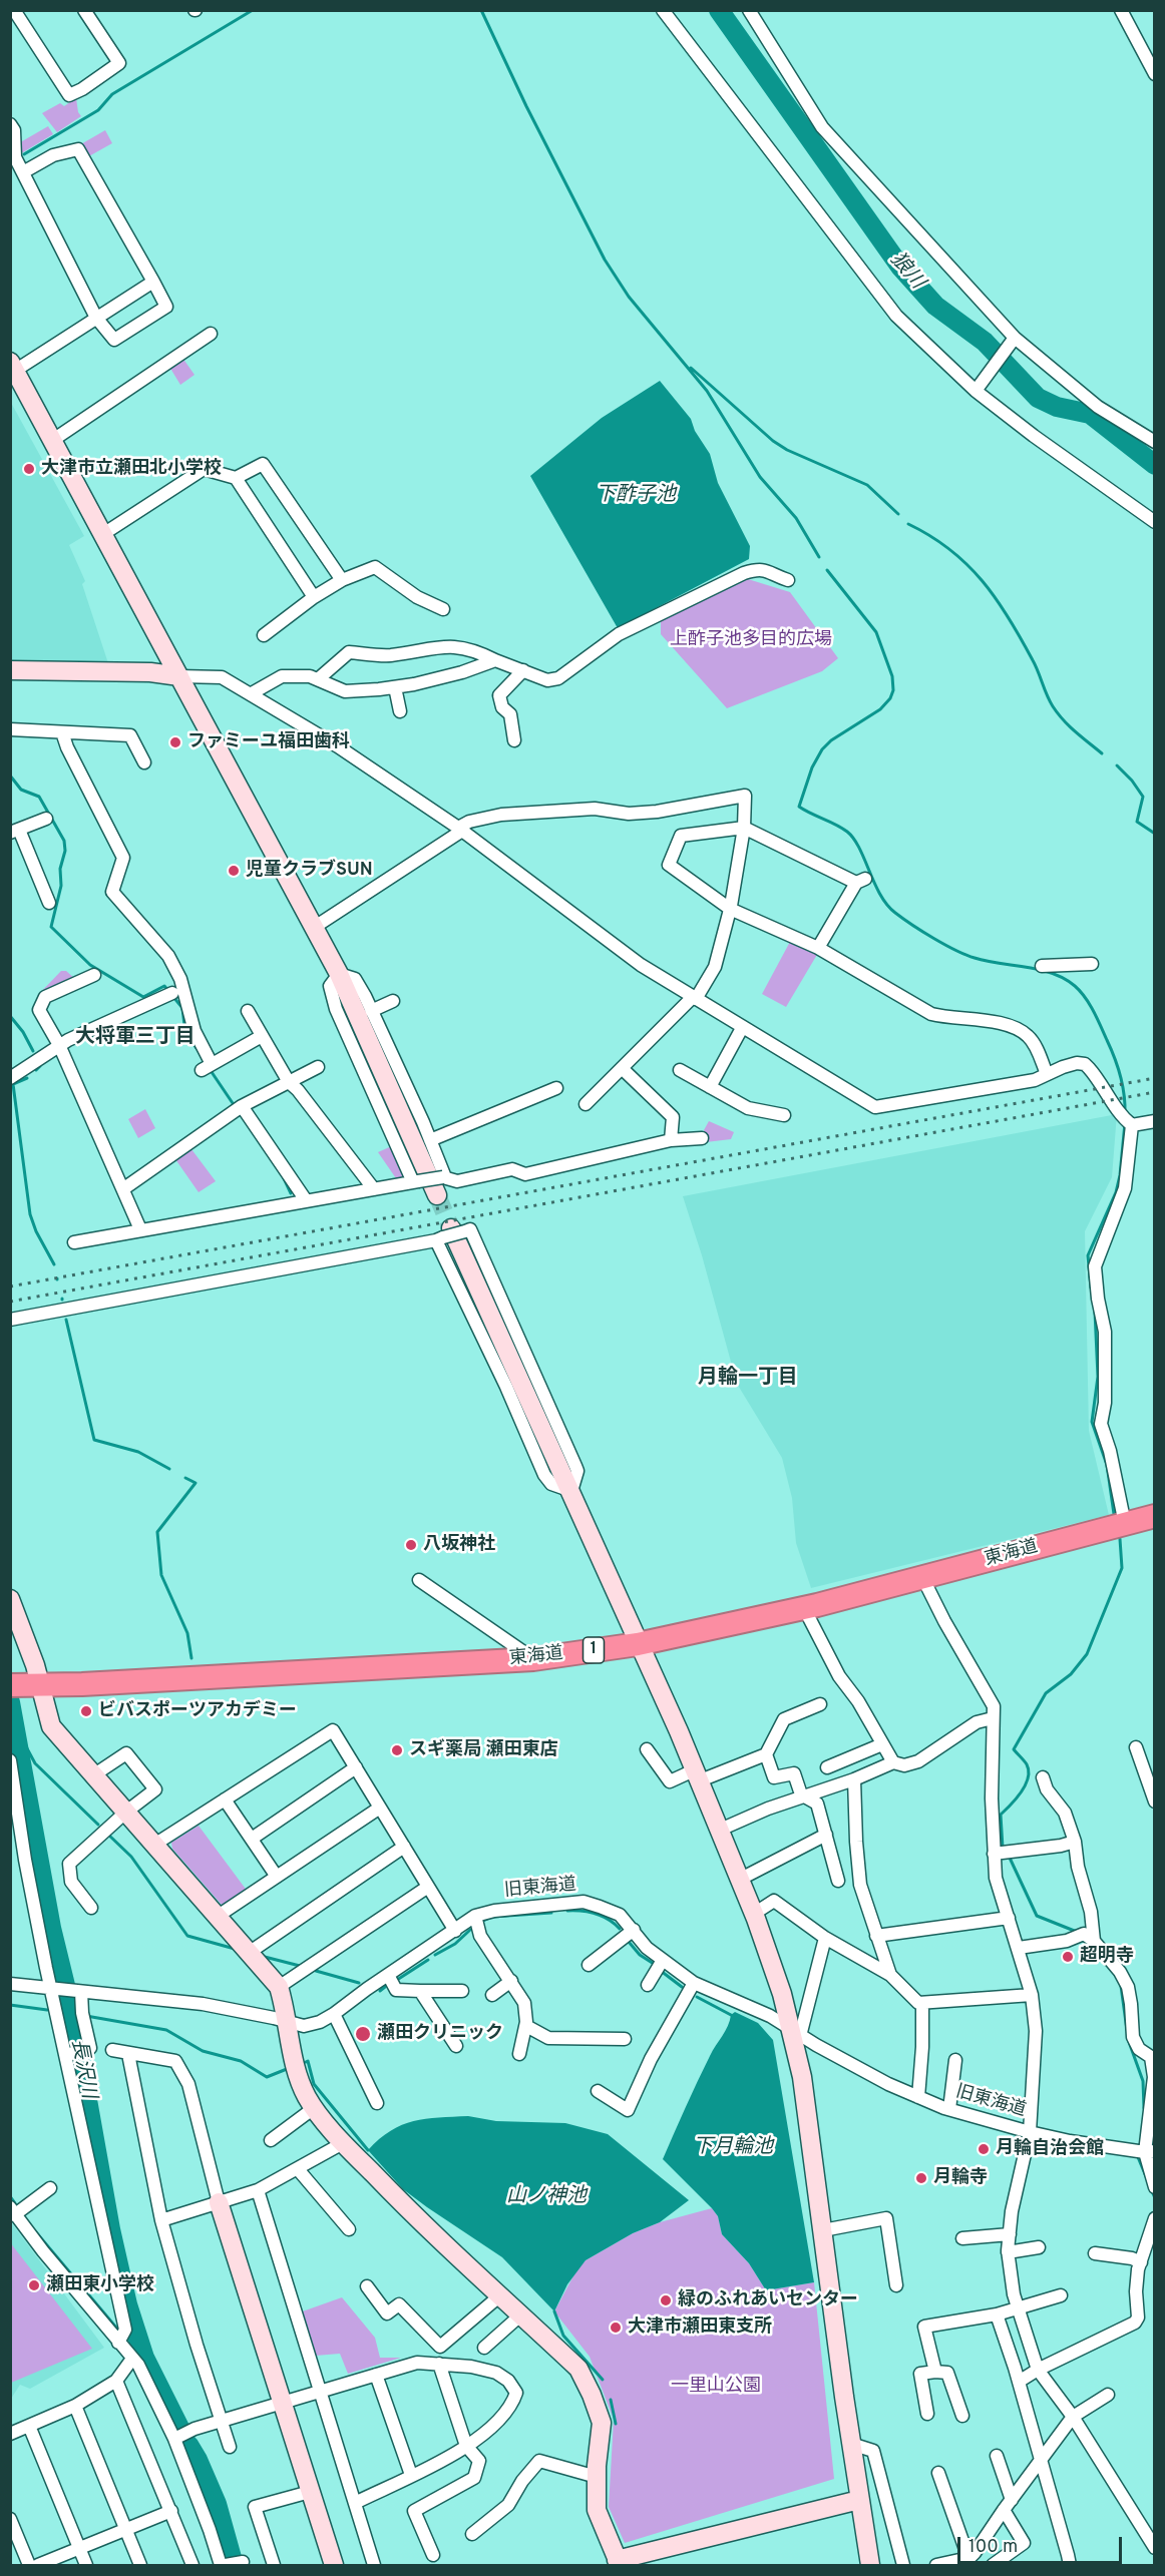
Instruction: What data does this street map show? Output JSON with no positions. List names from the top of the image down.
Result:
{
  "streets": {
    "highway": ["東海道", "1"],
    "street": ["旧東海道"]
  },
  "districts": ["大将軍三丁目", "月輪一丁目"],
  "water": [
    "狼川",
    "下酢子池",
    "長沢川",
    "下月輪池",
    "山ノ神池"
  ],
  "parks": ["上酢子池多目的広場", "一里山公園"],
  "places": [
    "大津市立瀬田北小学校",
    "ファミーユ福田歯科",
    "児童クラブSUN",
    "八坂神社",
    "ビバスポーツアカデミー",
    "スギ薬局 瀬田東店",
    "超明寺",
    "瀬田クリニック",
    "月輪自治会館",
    "月輪寺",
    "瀬田東小学校",
    "緑のふれあいセンター",
    "大津市瀬田東支所"
  ],
  "scale_bar": "100 m"
}
